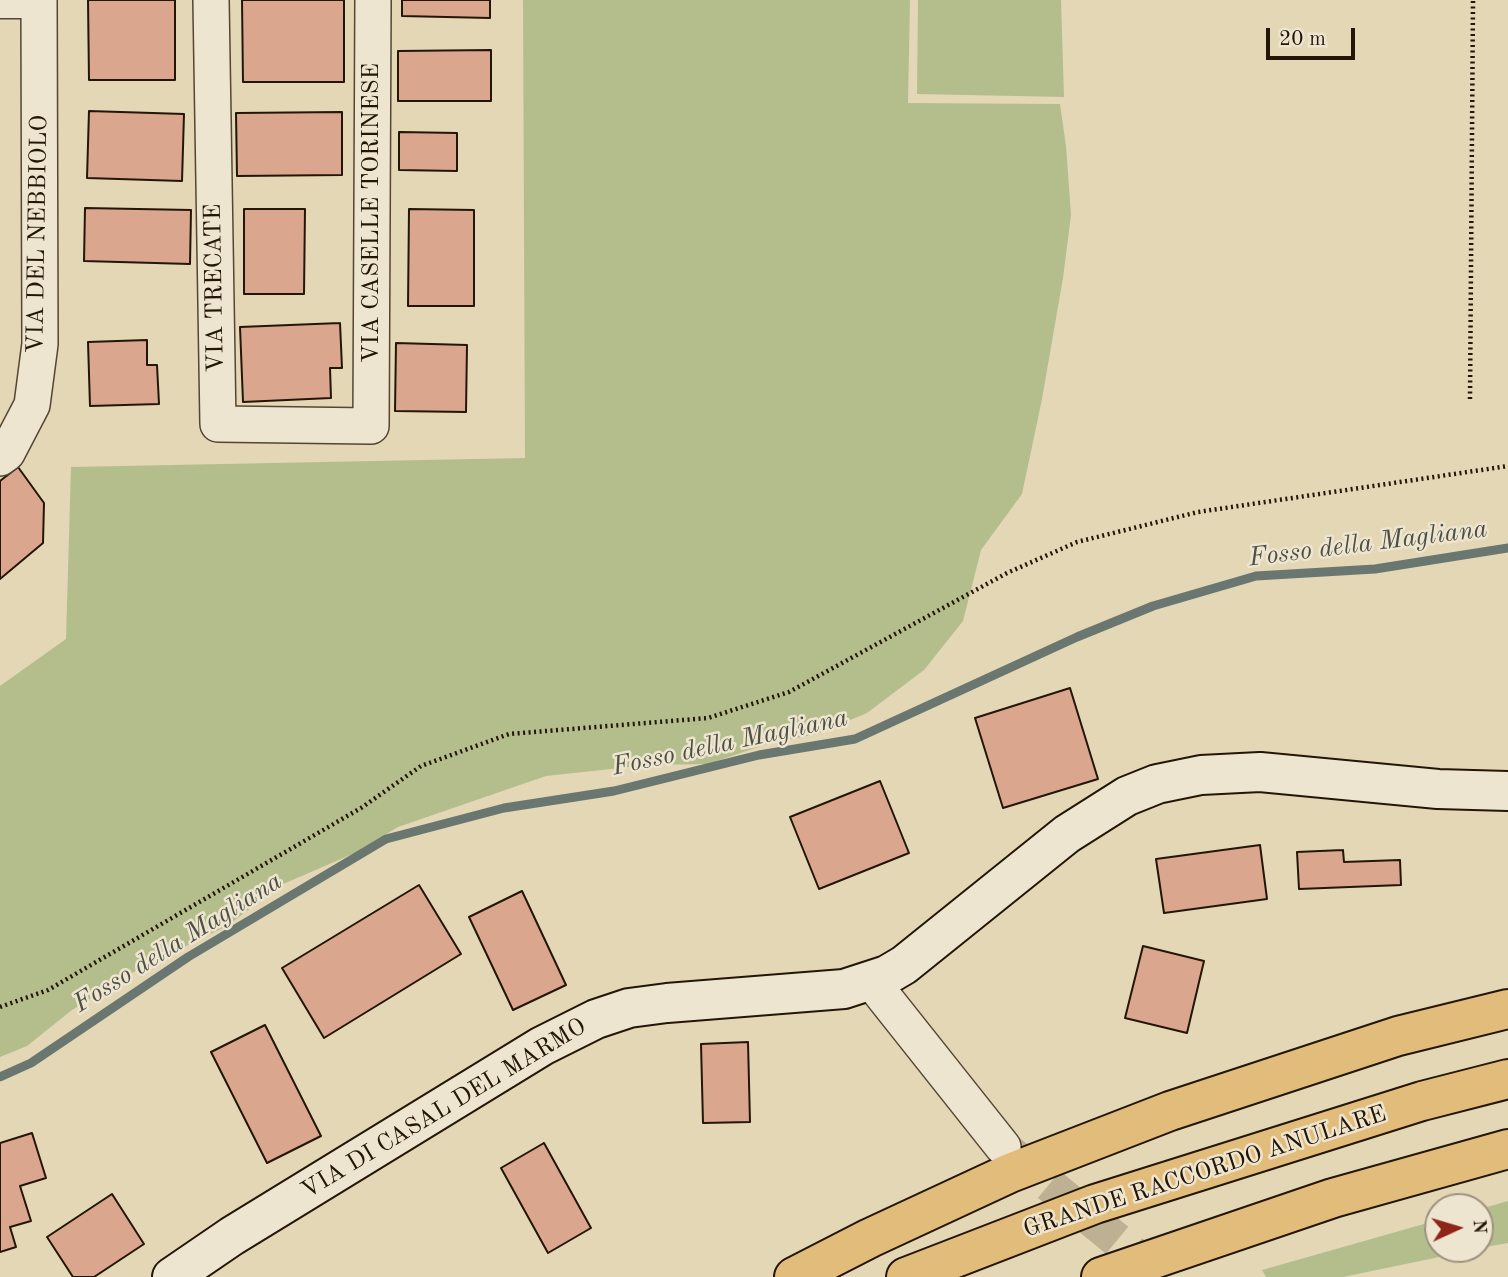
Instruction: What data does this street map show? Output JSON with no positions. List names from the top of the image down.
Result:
{
  "streets": {
    "highway": ["GRANDE RACCORDO ANULARE"],
    "main road": ["VIA DI CASAL DEL MARMO"],
    "street": ["VIA CASELLE TORINESE", "VIA DEL NEBBIOLO", "VIA TRECATE"]
  },
  "crossings": [
    ["VIA CASELLE TORINESE", "VIA TRECATE"]
  ],
  "water": ["Fosso della Magliana"],
  "scale_bar": "20 m",
  "north": "right"
}
